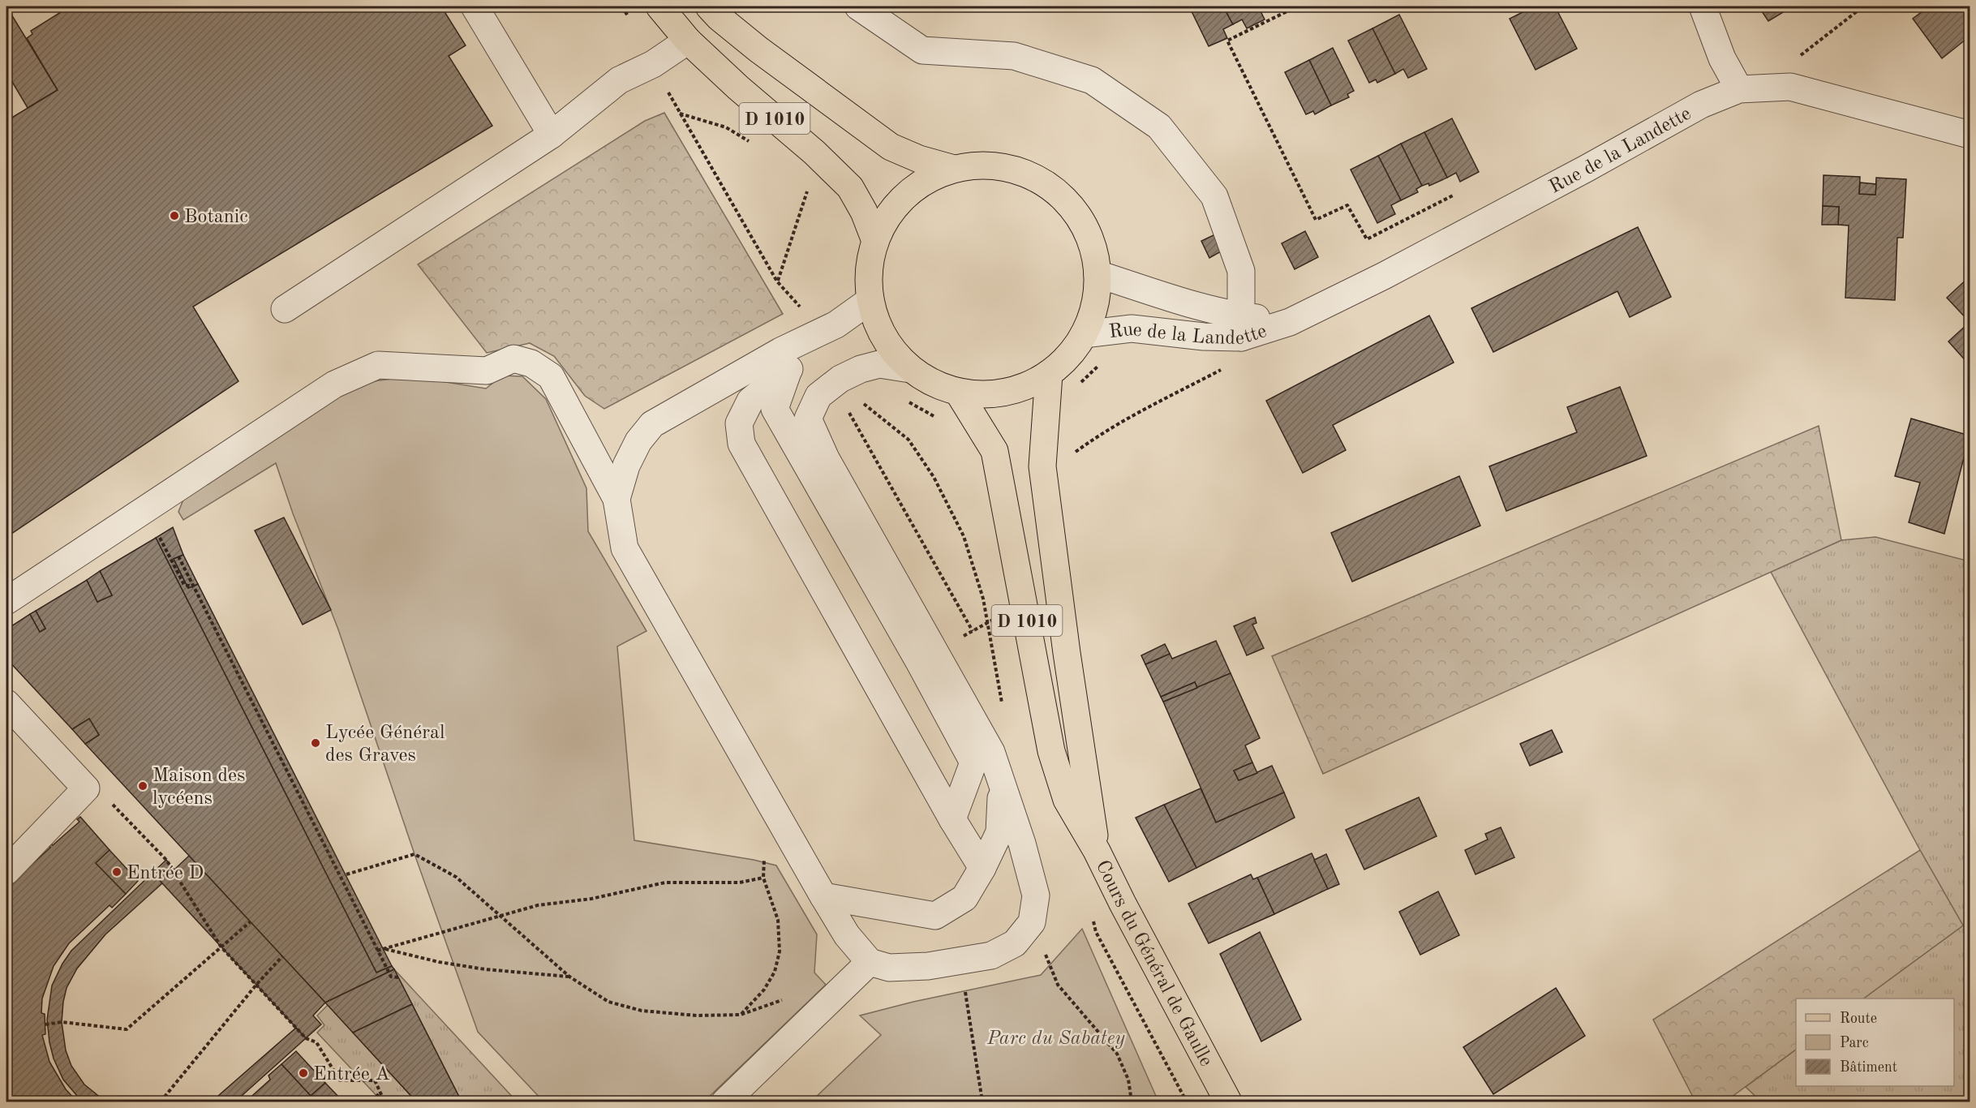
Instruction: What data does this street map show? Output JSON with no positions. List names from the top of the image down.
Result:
{
  "streets": {
    "main road": ["D 1010", "Cours du Général de Gaulle"],
    "street": ["Rue de la Landette"]
  },
  "parks": ["Parc du Sabatey"],
  "places": [
    "Botanic",
    "Lycée Général des Graves",
    "Maison des lycéens",
    "Entrée D",
    "Entrée A"
  ],
  "legend": ["Route", "Parc", "Bâtiment"]
}
